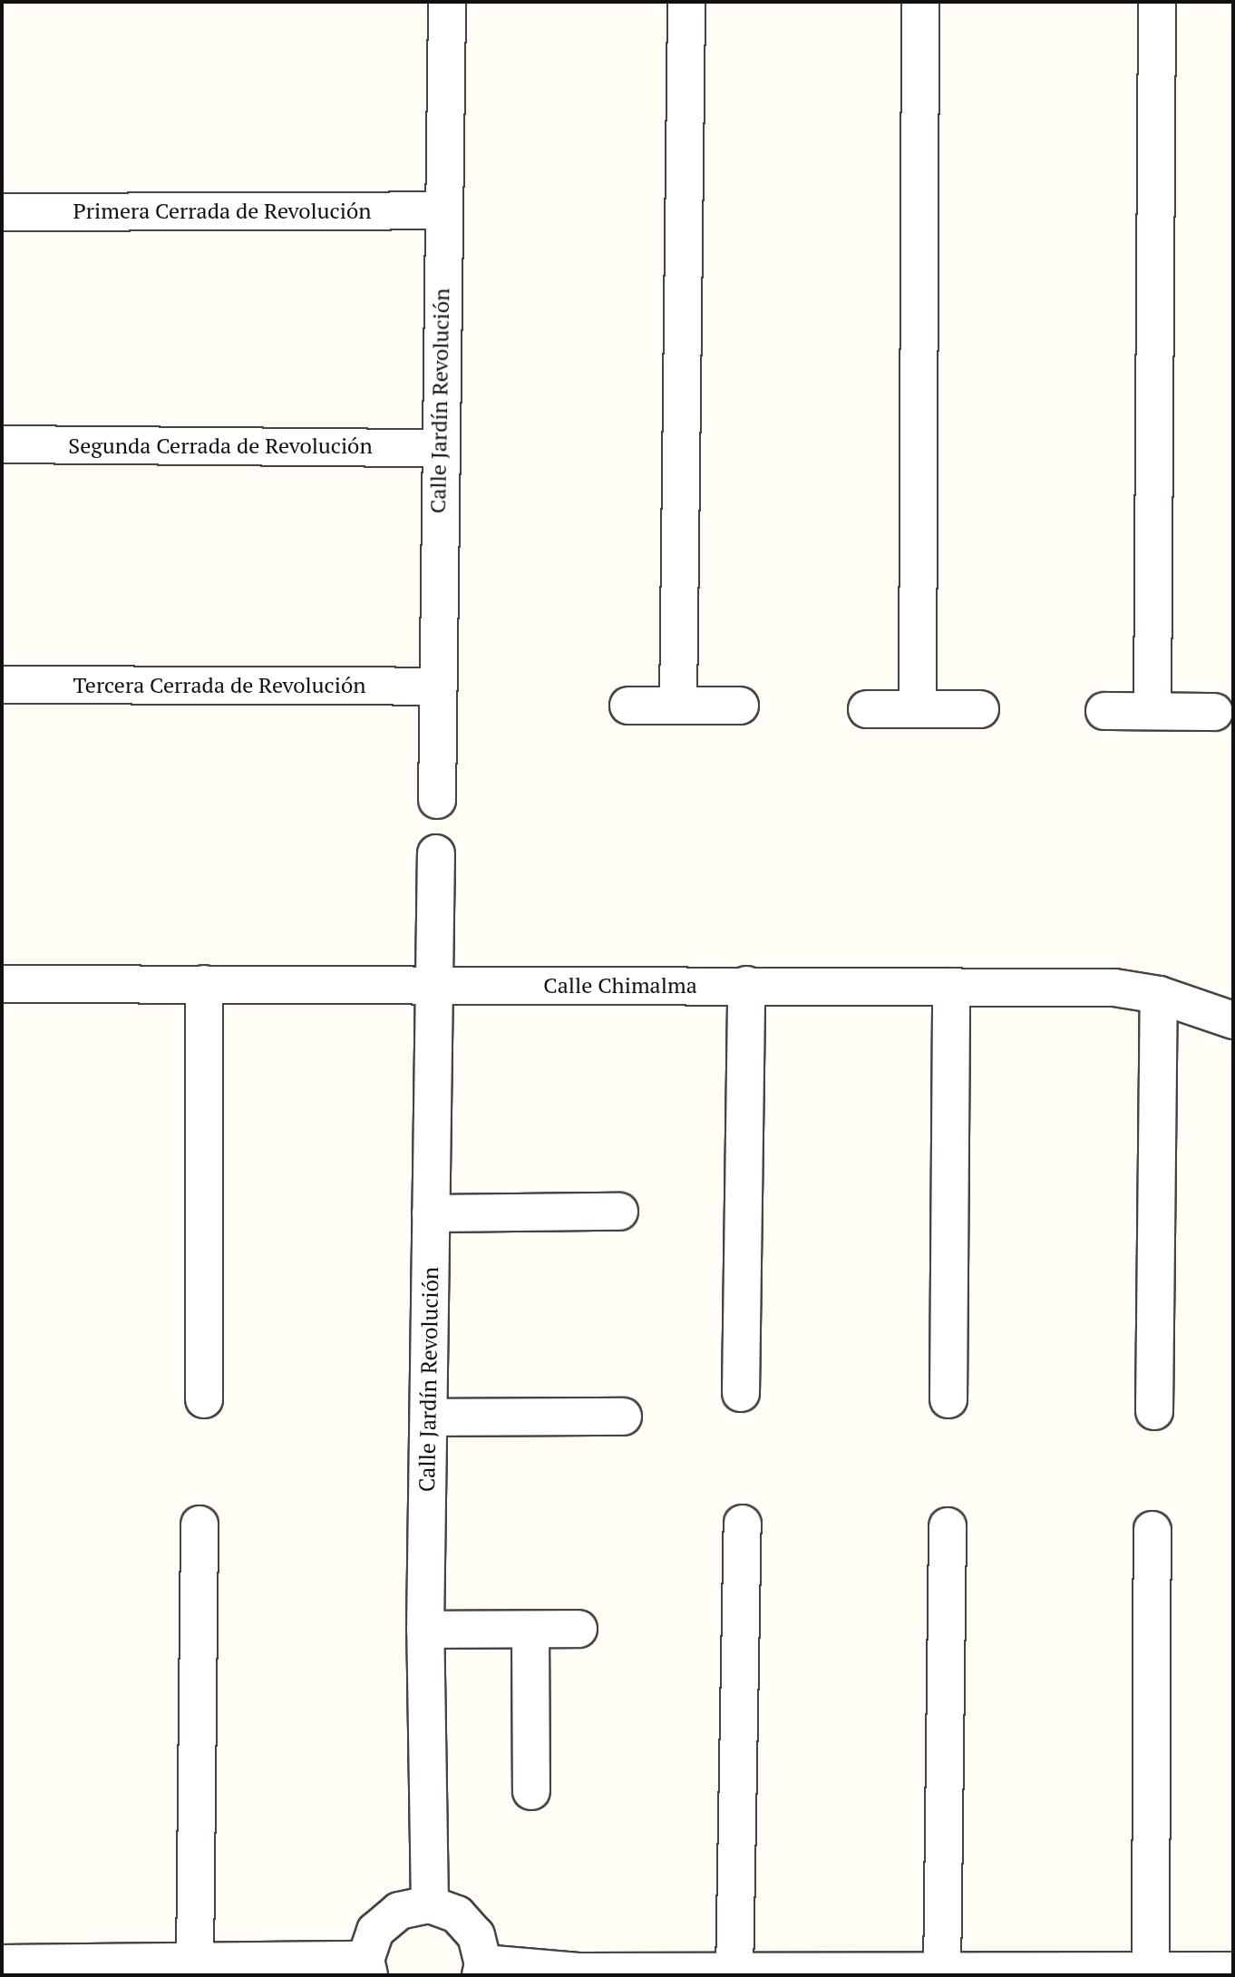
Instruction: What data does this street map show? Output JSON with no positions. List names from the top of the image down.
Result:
{
  "streets": {
    "street": [
      "Primera Cerrada de Revolución",
      "Calle Jardín Revolución",
      "Segunda Cerrada de Revolución",
      "Tercera Cerrada de Revolución",
      "Calle Chimalma"
    ]
  },
  "crossings": [
    ["Primera Cerrada de Revolución", "Calle Jardín Revolución"],
    ["Calle Jardín Revolución", "Segunda Cerrada de Revolución"],
    ["Calle Jardín Revolución", "Tercera Cerrada de Revolución"],
    ["Calle Jardín Revolución", "Calle Chimalma"]
  ]
}
